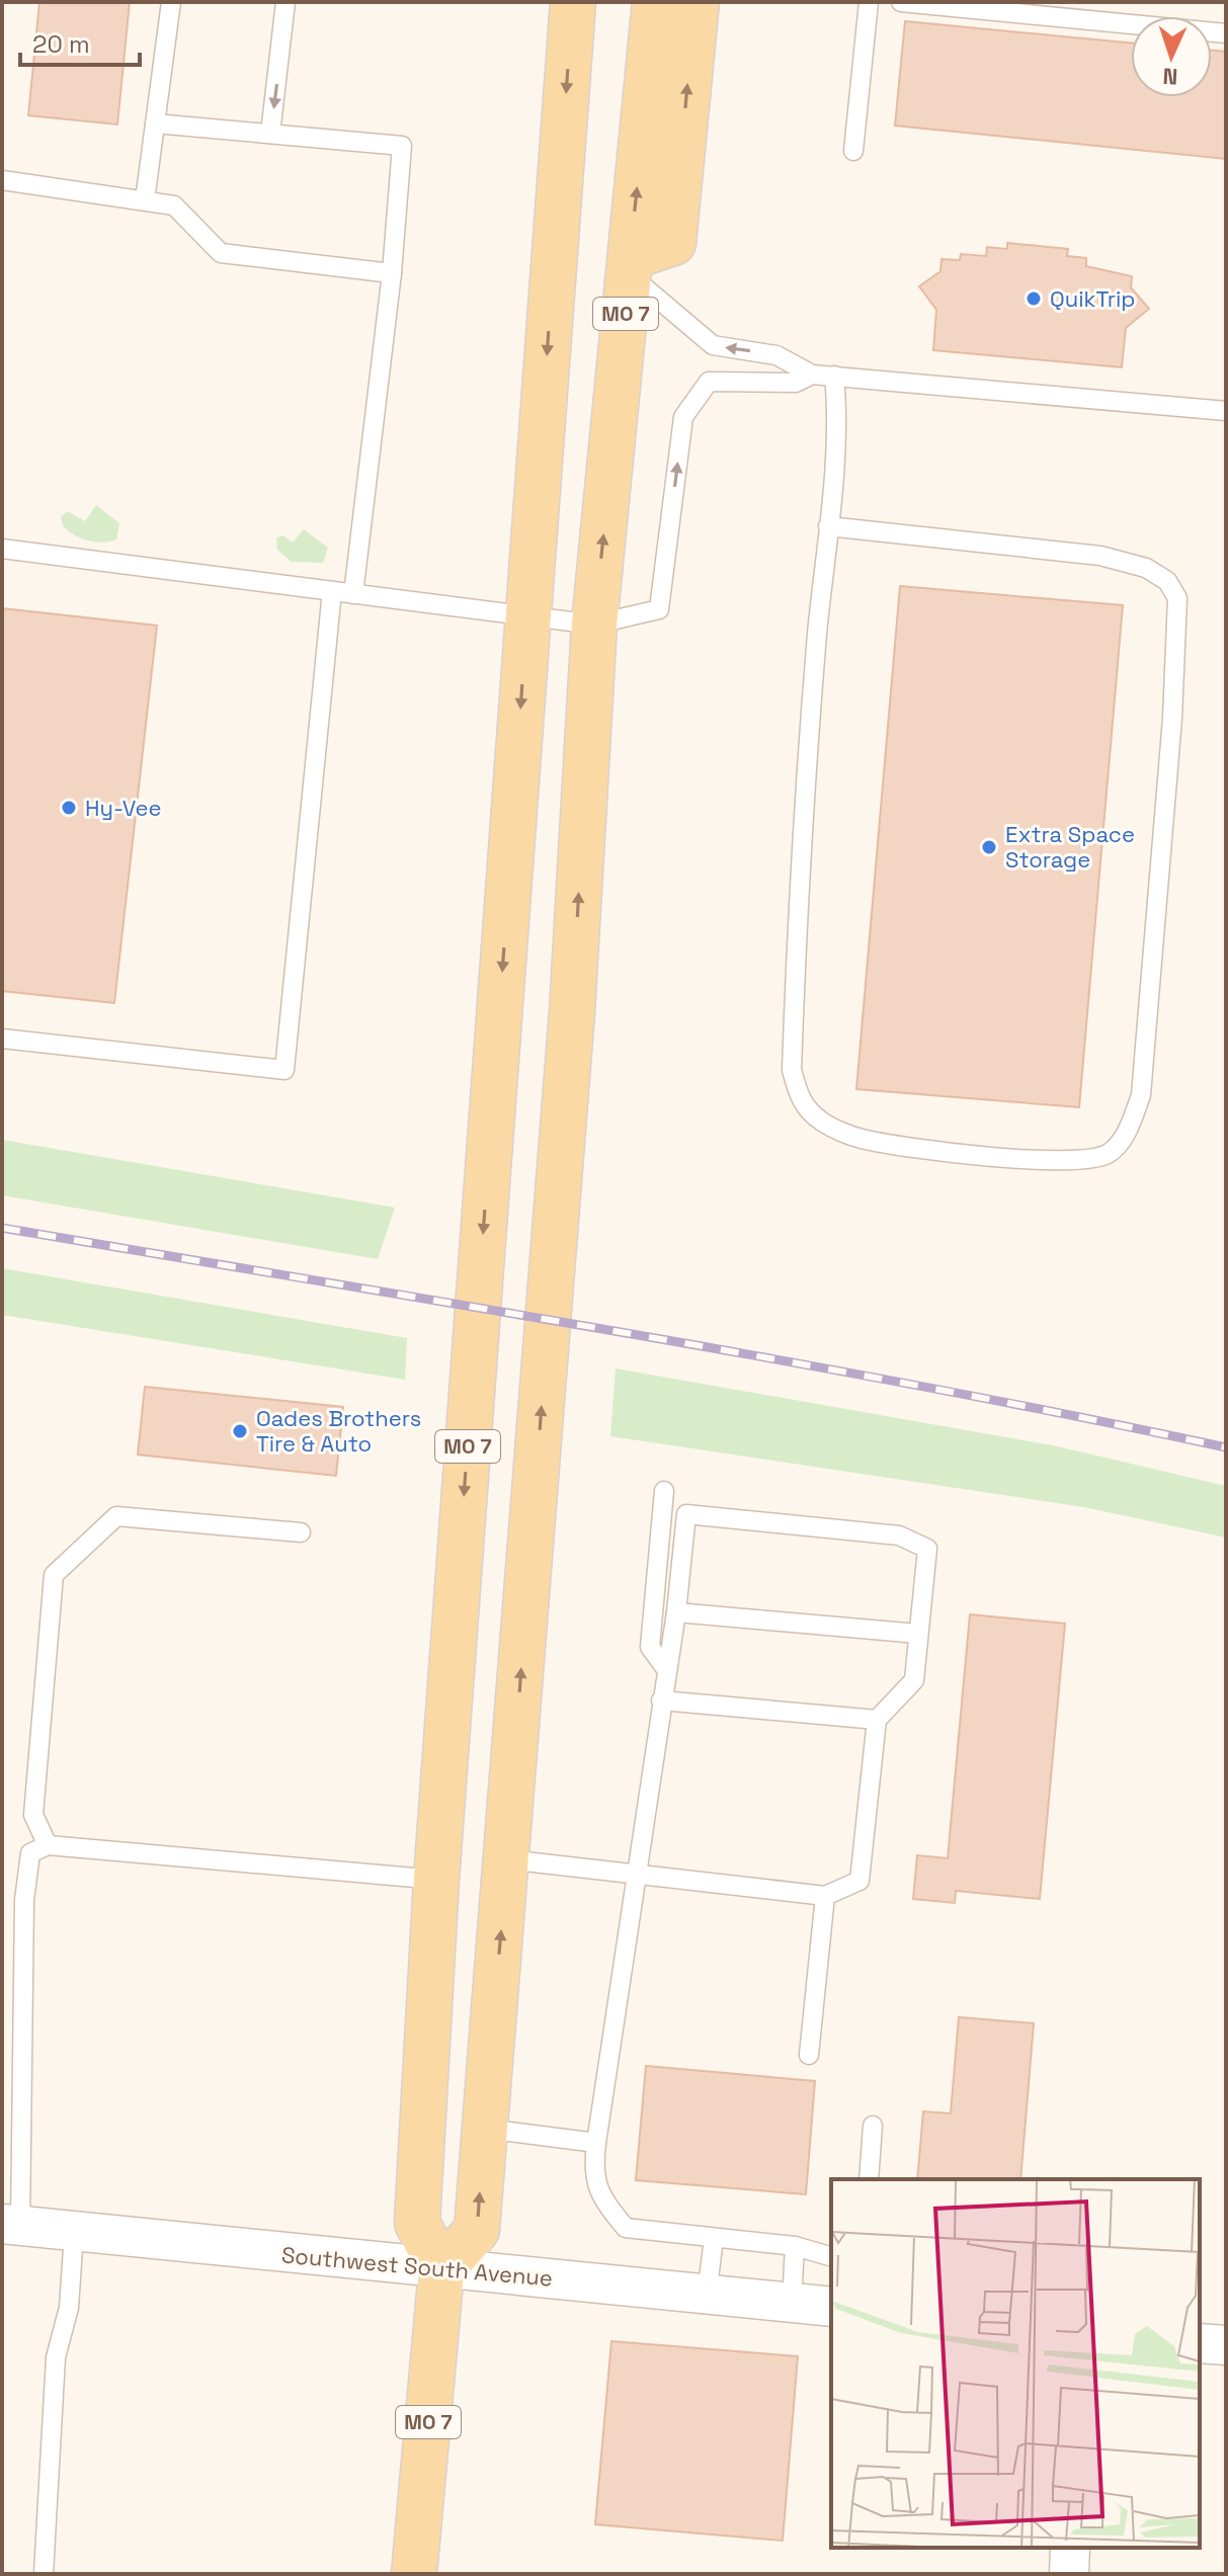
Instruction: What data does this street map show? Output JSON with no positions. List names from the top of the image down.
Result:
{
  "streets": {
    "main road": ["MO 7"],
    "street": ["Southwest South Avenue"]
  },
  "crossings": [
    ["MO 7", "Southwest South Avenue"]
  ],
  "places": [
    "QuikTrip",
    "Hy-Vee",
    "Extra Space Storage",
    "Oades Brothers Tire & Auto"
  ],
  "scale_bar": "20 m",
  "north": "bottom"
}
